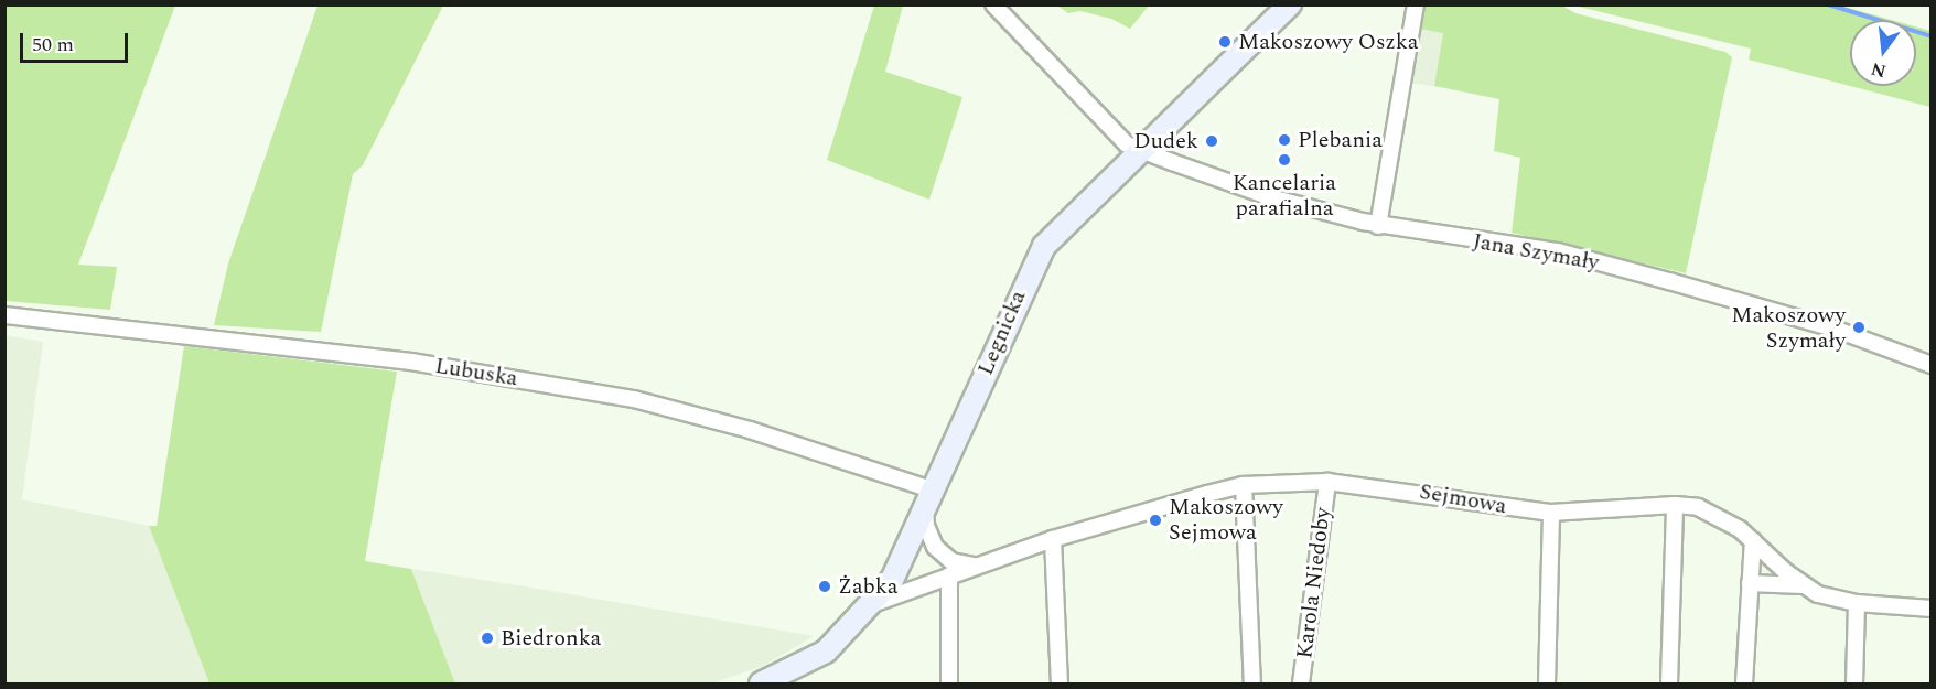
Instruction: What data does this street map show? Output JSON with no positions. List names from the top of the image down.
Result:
{
  "streets": {
    "main road": ["Legnicka"],
    "street": [
      "Jana Szymały",
      "Lubuska",
      "Sejmowa",
      "Karola Niedoby"
    ]
  },
  "crossings": [
    ["Jana Szymały", "Legnicka"],
    ["Legnicka", "Lubuska"],
    ["Legnicka", "Sejmowa"],
    ["Sejmowa", "Karola Niedoby"]
  ],
  "places": [
    "Makoszowy Oszka",
    "Plebania",
    "Dudek",
    "Kancelaria parafialna",
    "Makoszowy Szymały",
    "Makoszowy Sejmowa",
    "Żabka",
    "Biedronka"
  ],
  "scale_bar": "50 m",
  "north": "bottom"
}
